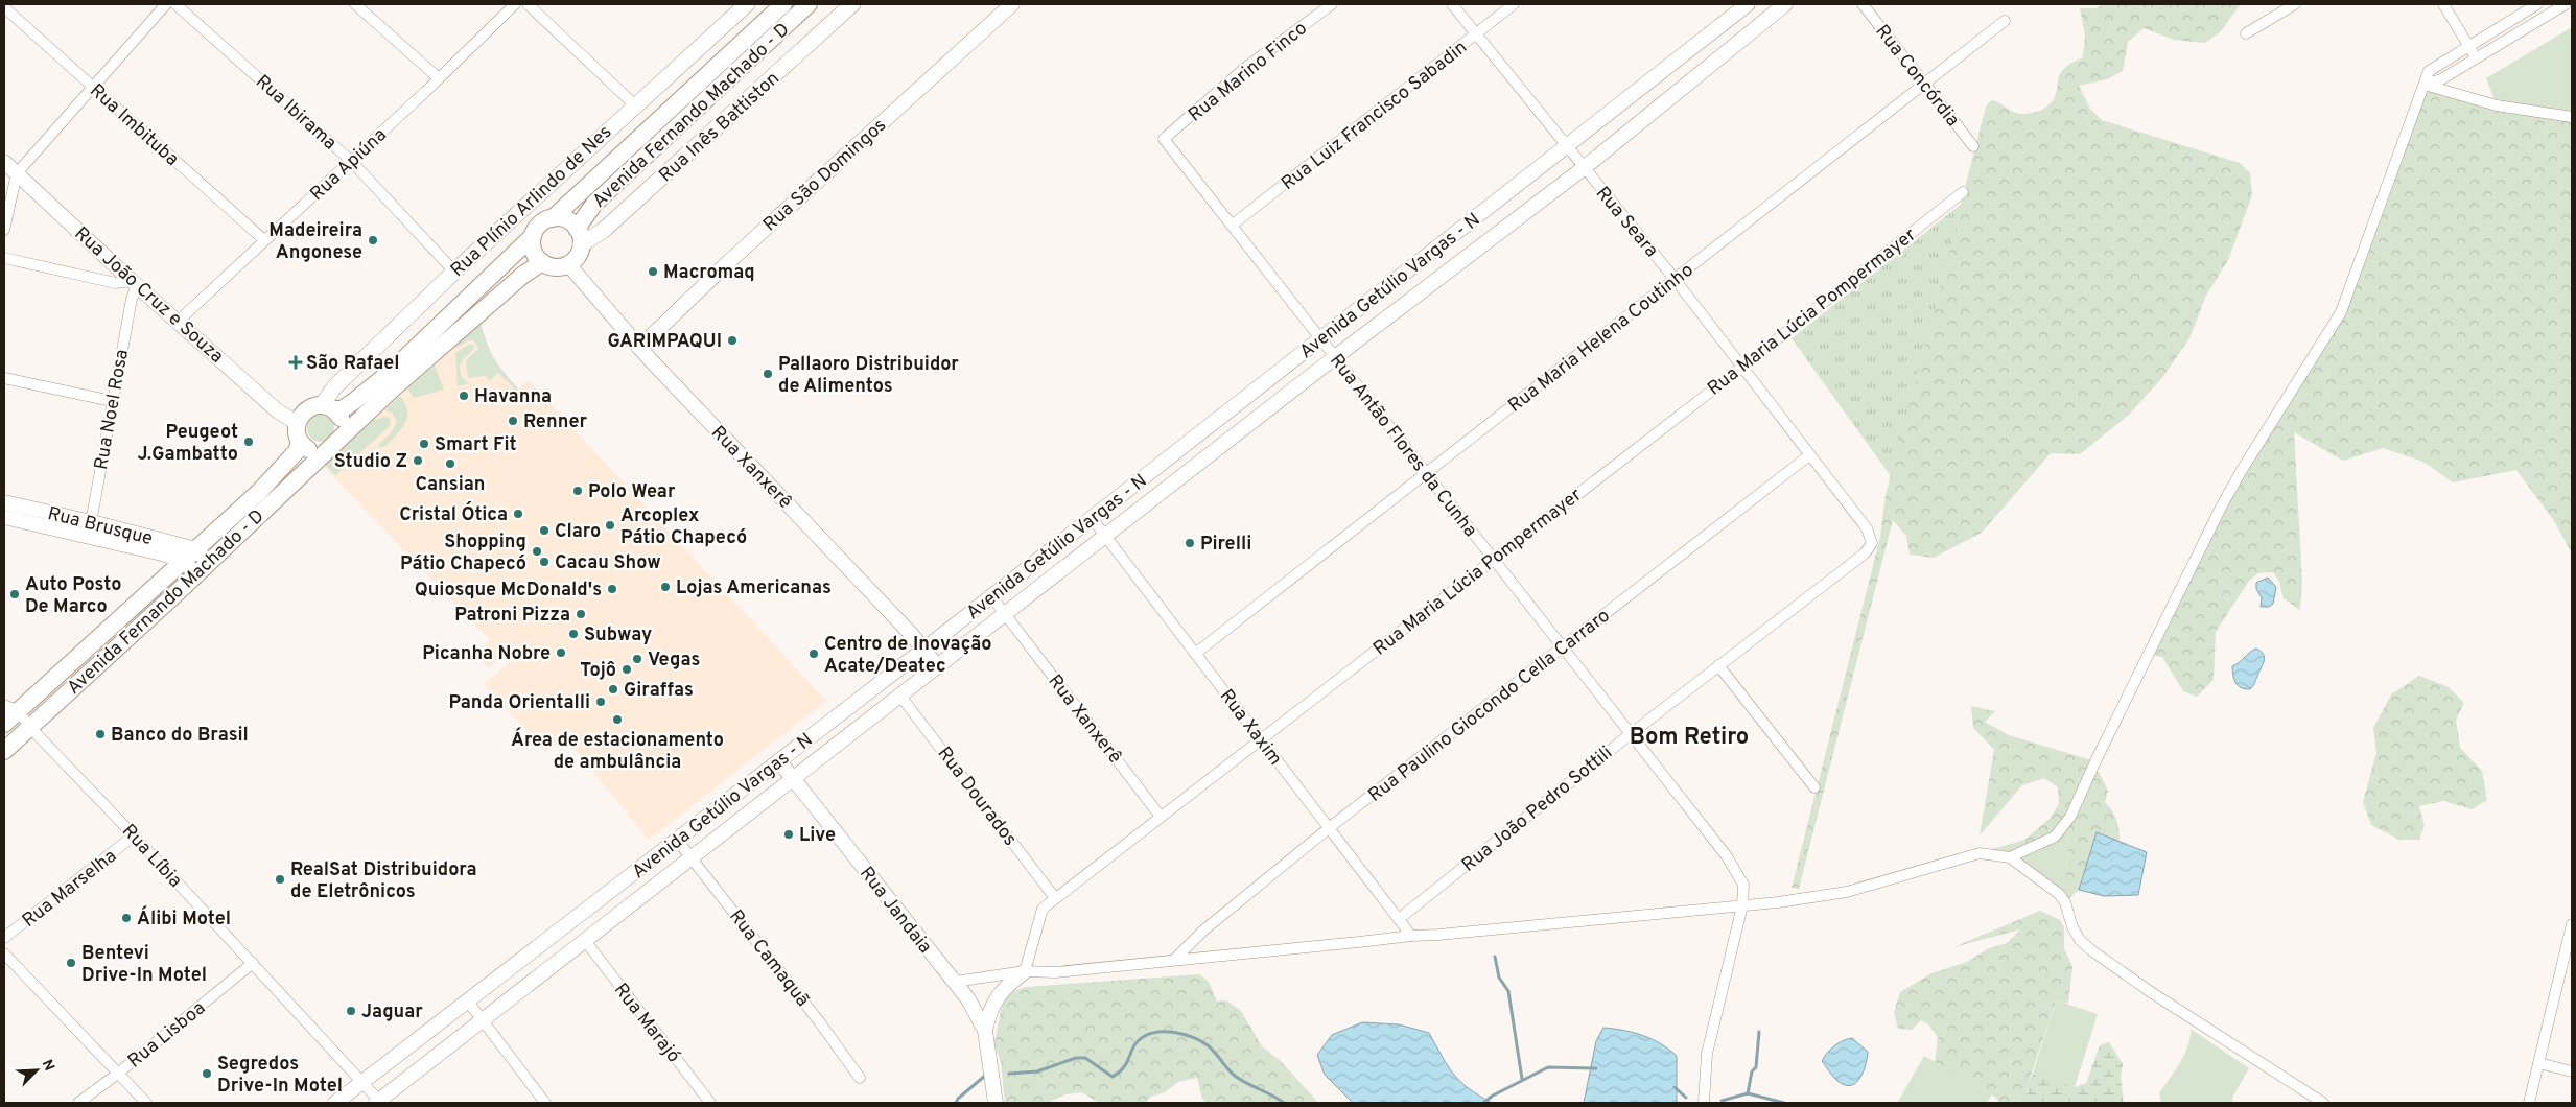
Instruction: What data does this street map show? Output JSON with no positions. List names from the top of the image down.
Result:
{
  "streets": {
    "main road": ["Avenida Fernando Machado - D", "Rua Inês Battiston", "Rua Plínio Arlindo de Nes"],
    "street": [
      "Rua Marino Finco",
      "Rua Concórdia",
      "Rua Ibirama",
      "Rua Luiz Francisco Sabadin",
      "Rua Imbituba",
      "Rua Apiúna",
      "Rua São Domingos",
      "Rua Seara",
      "Avenida Getúlio Vargas - N",
      "Rua João Cruz e Souza",
      "Rua Maria Lúcia Pompermayer",
      "Rua Maria Helena Coutinho",
      "Rua Noel Rosa",
      "Rua Antão Flores da Cunha",
      "Rua Xanxerê",
      "Rua Brusque",
      "Rua Paulino Giocondo Cella Carraro",
      "Rua Xaxim",
      "Rua Dourados",
      "Rua João Pedro Sottili",
      "Rua Líbia",
      "Rua Marselha",
      "Rua Jandaia",
      "Rua Camaquã",
      "Rua Marajó",
      "Rua Lisboa"
    ]
  },
  "crossings": [
    ["Rua Marino Finco", "Rua Antão Flores da Cunha"],
    ["Rua Concórdia", "Rua Maria Helena Coutinho"],
    ["Rua Ibirama", "Rua Apiúna"],
    ["Rua Ibirama", "Rua Plínio Arlindo de Nes"],
    ["Avenida Fernando Machado - D", "Rua Inês Battiston"],
    ["Avenida Fernando Machado - D", "Rua Plínio Arlindo de Nes"],
    ["Avenida Fernando Machado - D", "Rua João Cruz e Souza"],
    ["Avenida Fernando Machado - D", "Rua Xanxerê"],
    ["Avenida Fernando Machado - D", "Rua Brusque"],
    ["Avenida Fernando Machado - D", "Rua Líbia"],
    ["Rua Luiz Francisco Sabadin", "Rua Seara"],
    ["Rua Luiz Francisco Sabadin", "Rua Antão Flores da Cunha"],
    ["Rua Imbituba", "Rua Apiúna"],
    ["Rua Inês Battiston", "Rua Xanxerê"],
    ["Rua Apiúna", "Rua João Cruz e Souza"],
    ["Rua São Domingos", "Rua Xanxerê"],
    ["Rua Plínio Arlindo de Nes", "Rua João Cruz e Souza"],
    ["Rua Seara", "Avenida Getúlio Vargas - N"],
    ["Rua Seara", "Rua Maria Lúcia Pompermayer"],
    ["Rua Seara", "Rua Maria Helena Coutinho"],
    ["Rua Seara", "Rua Paulino Giocondo Cella Carraro"],
    ["Rua Seara", "Rua João Pedro Sottili"],
    ["Avenida Getúlio Vargas - N", "Rua Antão Flores da Cunha"],
    ["Avenida Getúlio Vargas - N", "Rua Xanxerê"],
    ["Avenida Getúlio Vargas - N", "Rua Xaxim"],
    ["Avenida Getúlio Vargas - N", "Rua Dourados"],
    ["Avenida Getúlio Vargas - N", "Rua Líbia"],
    ["Avenida Getúlio Vargas - N", "Rua Jandaia"],
    ["Avenida Getúlio Vargas - N", "Rua Camaquã"],
    ["Avenida Getúlio Vargas - N", "Rua Marajó"],
    ["Rua João Cruz e Souza", "Rua Noel Rosa"],
    ["Rua Maria Lúcia Pompermayer", "Rua Antão Flores da Cunha"],
    ["Rua Maria Lúcia Pompermayer", "Rua Xanxerê"],
    ["Rua Maria Lúcia Pompermayer", "Rua Xaxim"],
    ["Rua Maria Lúcia Pompermayer", "Rua Dourados"],
    ["Rua Maria Helena Coutinho", "Rua Antão Flores da Cunha"],
    ["Rua Maria Helena Coutinho", "Rua Xaxim"],
    ["Rua Noel Rosa", "Rua Brusque"],
    ["Rua Antão Flores da Cunha", "Rua Paulino Giocondo Cella Carraro"],
    ["Rua Antão Flores da Cunha", "Rua João Pedro Sottili"],
    ["Rua Paulino Giocondo Cella Carraro", "Rua Xaxim"],
    ["Rua Xaxim", "Rua João Pedro Sottili"],
    ["Rua Líbia", "Rua Marselha"],
    ["Rua Líbia", "Rua Lisboa"]
  ],
  "districts": ["Bom Retiro"],
  "places": {
    "other": [
      "Madeireira Angonese",
      "Macromaq",
      "GARIMPAQUI",
      "Pallaoro Distribuidor de Alimentos",
      "Havanna",
      "Renner",
      "Peugeot J.Gambatto",
      "Smart Fit",
      "Studio Z",
      "Cansian",
      "Polo Wear",
      "Cristal Ótica",
      "Arcoplex Pátio Chapecó",
      "Claro",
      "Pirelli",
      "Shopping Pátio Chapecó",
      "Cacau Show",
      "Lojas Americanas",
      "Quiosque McDonald's",
      "Auto Posto De Marco",
      "Patroni Pizza",
      "Subway",
      "Picanha Nobre",
      "Centro de Inovação Acate/Deatec",
      "Vegas",
      "Tojô",
      "Giraffas",
      "Panda Orientalli",
      "Área de estacionamento de ambulância",
      "Banco do Brasil",
      "Live",
      "RealSat Distribuidora de Eletrônicos",
      "Álibi Motel",
      "Bentevi Drive-In Motel",
      "Jaguar",
      "Segredos Drive-In Motel"
    ],
    "health": ["São Rafael"]
  },
  "north": "top right"
}
